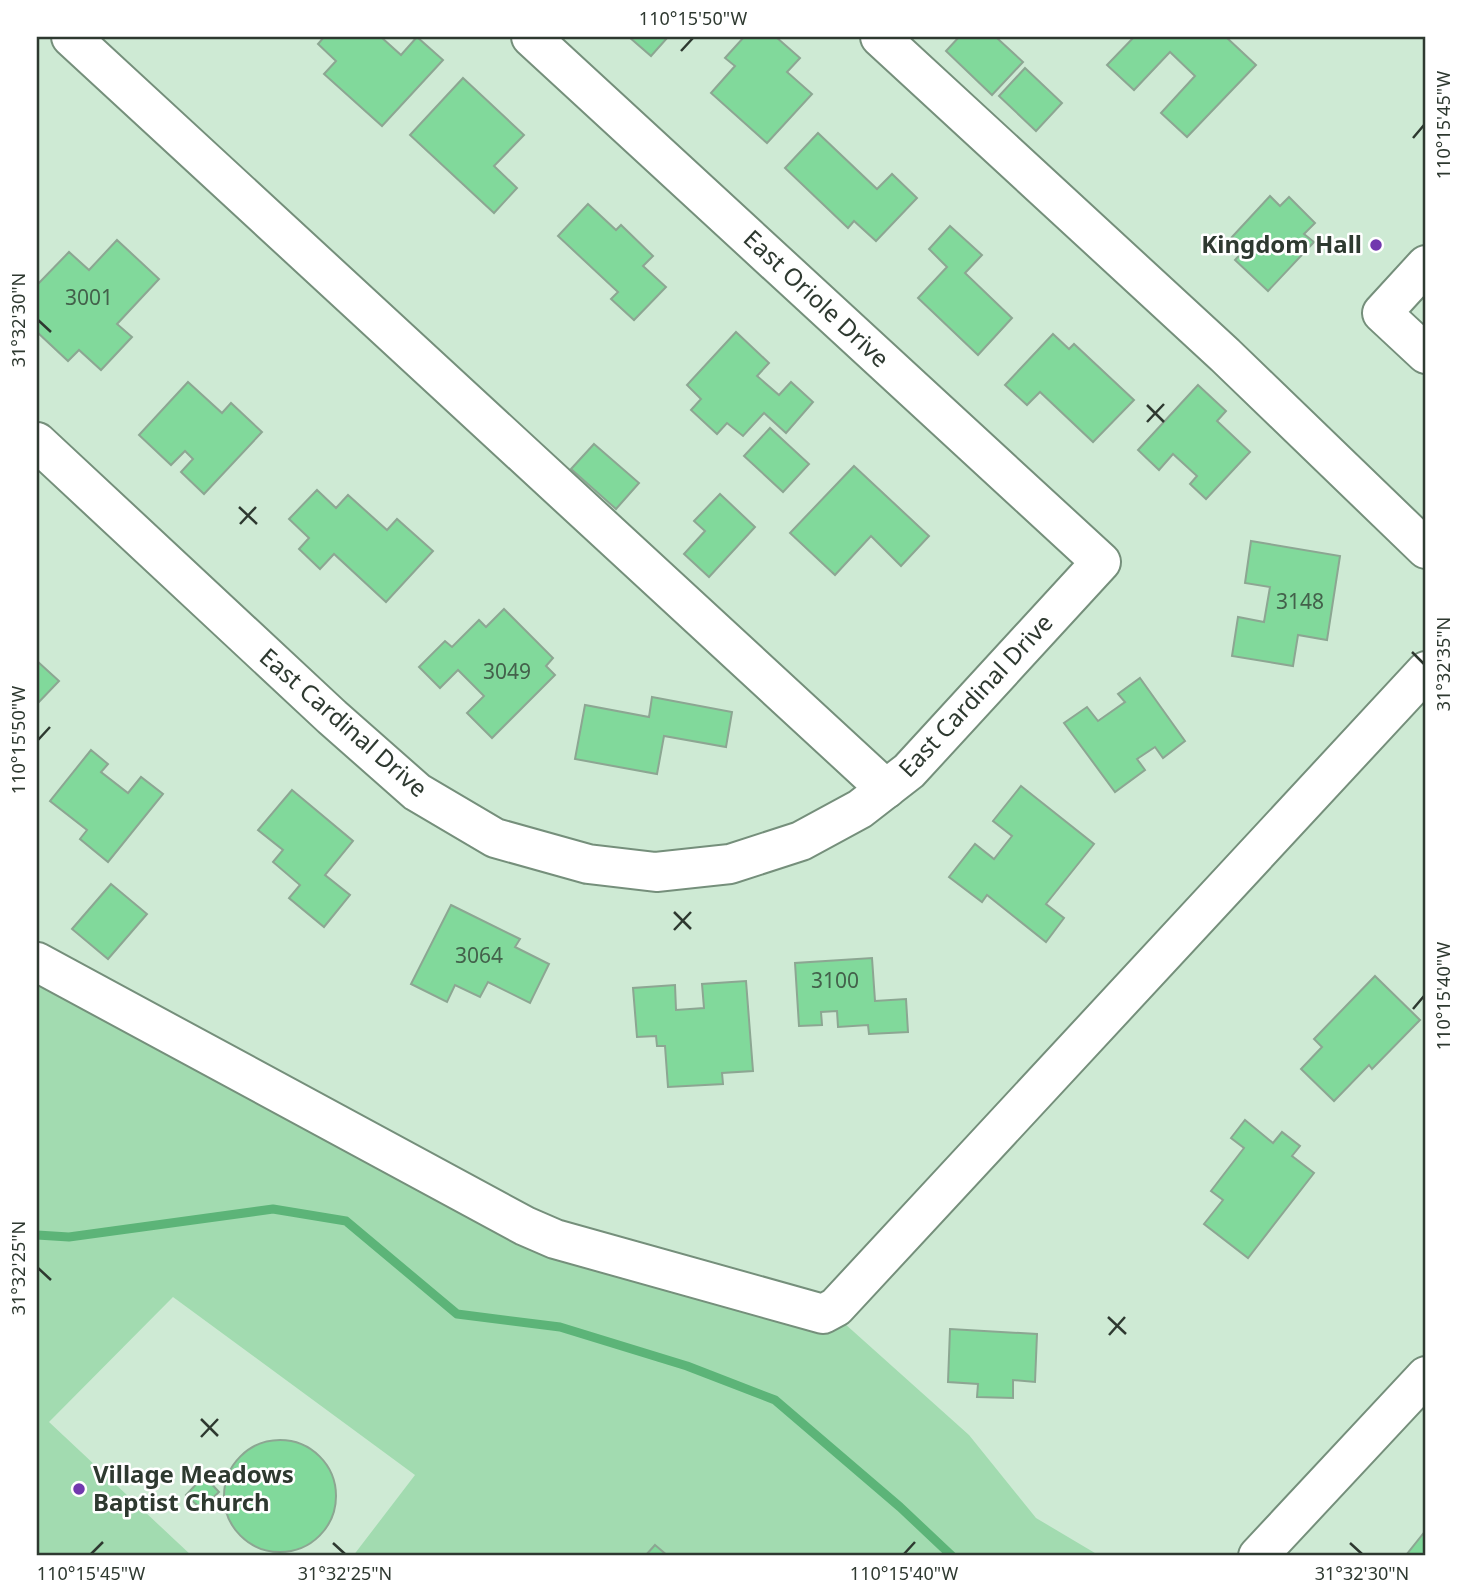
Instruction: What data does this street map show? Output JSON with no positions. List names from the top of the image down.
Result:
{
  "streets": {
    "street": ["East Oriole Drive", "East Cardinal Drive"]
  },
  "crossings": [
    ["East Oriole Drive", "East Cardinal Drive"]
  ],
  "places": ["Kingdom Hall", "Village Meadows Baptist Church"],
  "house_numbers": [
    "3001",
    "3148",
    "3049",
    "3064",
    "3100"
  ],
  "coordinates": [
    "110°15'50\"W",
    "110°15'45\"W",
    "31°32'30\"N",
    "31°32'35\"N",
    "110°15'40\"W",
    "31°32'25\"N"
  ]
}
